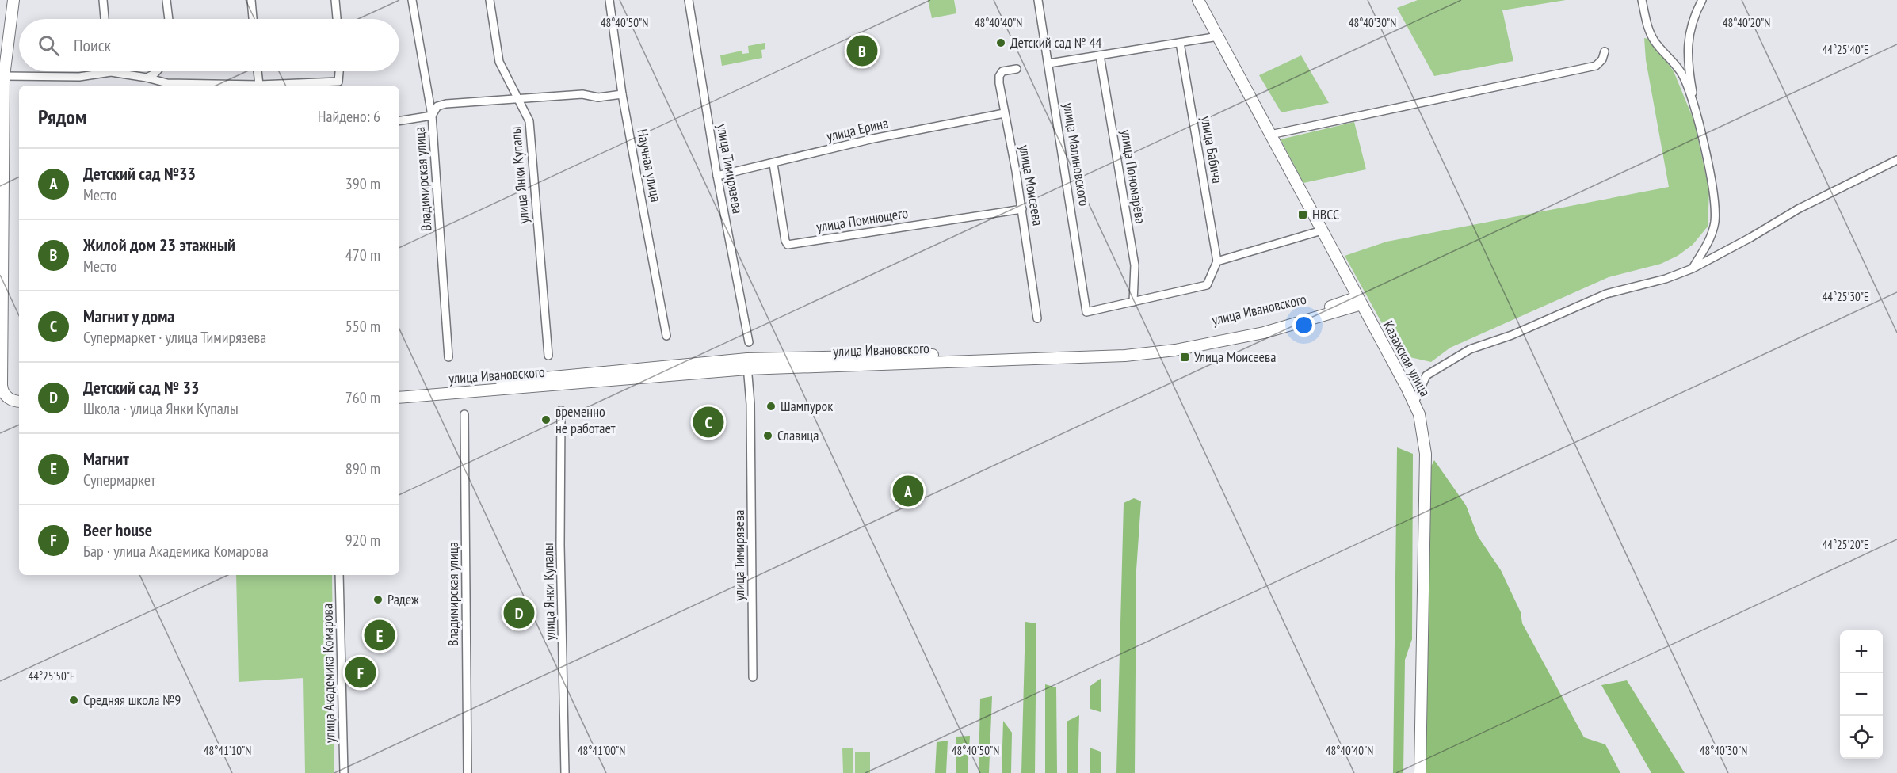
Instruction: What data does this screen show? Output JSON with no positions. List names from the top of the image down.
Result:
{
  "streets": {
    "street": [
      "улица Ерина",
      "улица Бабича",
      "улица Малиновского",
      "Научная улица",
      "улица Тимирязева",
      "улица Янки Купалы",
      "улица Пономарёва",
      "Владимирская улица",
      "улица Моисеева",
      "улица Помнющего",
      "улица Ивановского",
      "Казахская улица",
      "улица Академика Комарова"
    ]
  },
  "crossings": [
    ["улица Ерина", "улица Тимирязева"],
    ["улица Ерина", "улица Моисеева"],
    ["улица Ерина", "улица Помнющего"],
    ["улица Малиновского", "улица Пономарёва"],
    ["улица Тимирязева", "улица Ивановского"],
    ["улица Моисеева", "улица Помнющего"],
    ["улица Ивановского", "Казахская улица"]
  ],
  "places": {
    "other": [
      "Детский сад № 44",
      "Шампурок",
      "временно не работает",
      "Славица",
      "Радеж",
      "Средняя школа №9"
    ],
    "transit": ["НВСС", "Улица Моисеева"]
  },
  "page": {
    "search": "Поиск",
    "pins": [
      "B",
      "C",
      "A",
      "D",
      "E",
      "F"
    ],
    "heading": ["Рядом", "Найдено: 6"],
    "list": [
      {
        "mark": "A",
        "name": "Детский сад №33",
        "note": "Место",
        "value": "390 m"
      },
      {
        "mark": "B",
        "name": "Жилой дом 23 этажный",
        "note": "Место",
        "value": "470 m"
      },
      {
        "mark": "C",
        "name": "Магнит у дома",
        "note": "Супермаркет · улица Тимирязева",
        "value": "550 m"
      },
      {
        "mark": "D",
        "name": "Детский сад № 33",
        "note": "Школа · улица Янки Купалы",
        "value": "760 m"
      },
      {
        "mark": "E",
        "name": "Магнит",
        "note": "Супермаркет",
        "value": "890 m"
      },
      {
        "mark": "F",
        "name": "Beer house",
        "note": "Бар · улица Академика Комарова",
        "value": "920 m"
      }
    ],
    "map_buttons": ["+", "−"]
  },
  "coordinates": [
    "48°40'40\"N",
    "48°40'20\"N",
    "48°40'50\"N",
    "48°40'30\"N",
    "44°25'40\"E",
    "44°25'30\"E",
    "44°25'20\"E",
    "44°25'50\"E",
    "48°41'10\"N",
    "48°41'00\"N"
  ]
}
